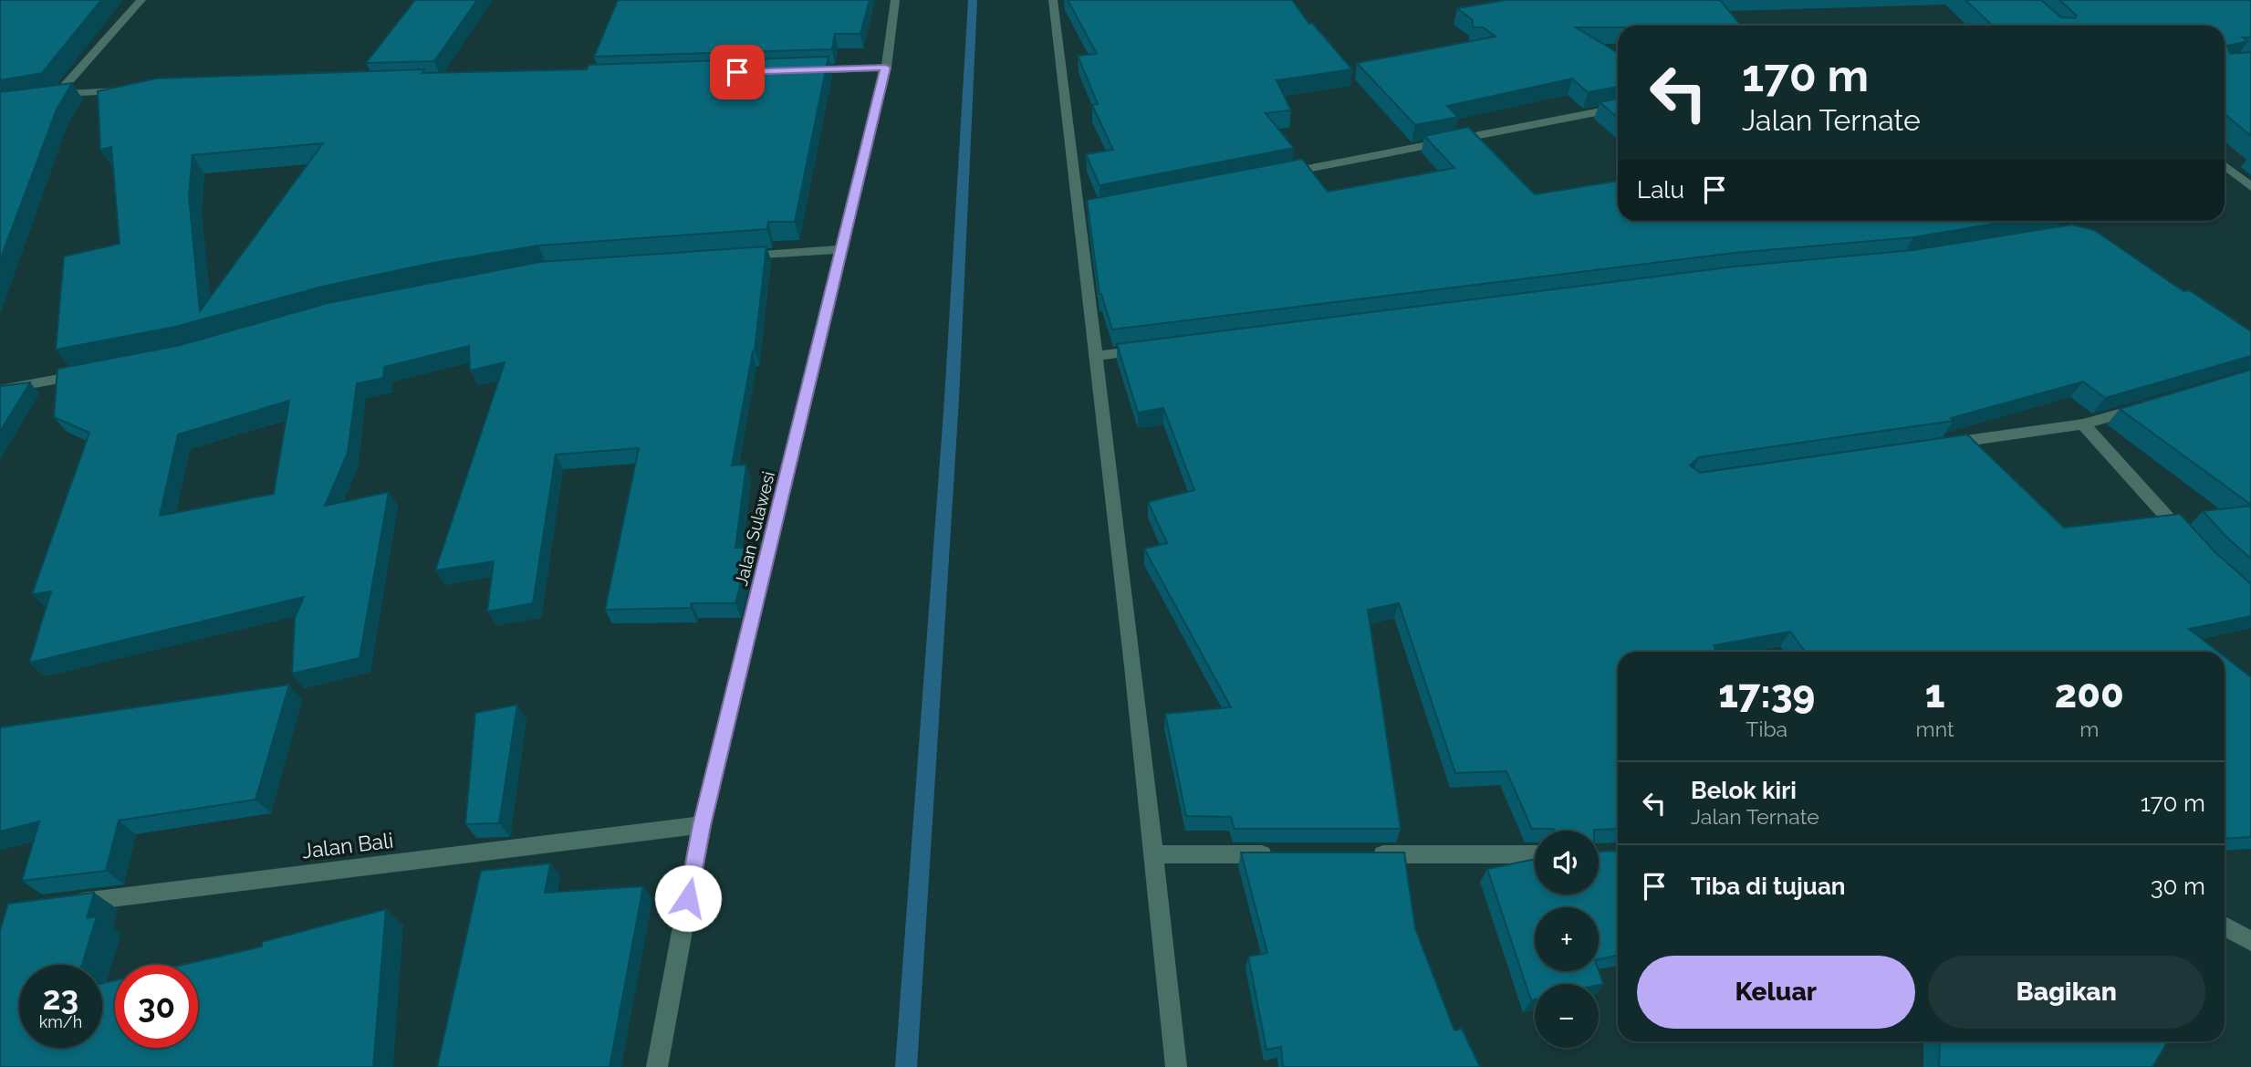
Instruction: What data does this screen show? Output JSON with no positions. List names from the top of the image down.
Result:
{
  "streets": {
    "street": ["Jalan Sulawesi", "Jalan Bali"]
  },
  "crossings": [
    ["Jalan Sulawesi", "Jalan Bali"]
  ],
  "page": {
    "turn": ["170 m", "Jalan Ternate"],
    "then": "Lalu",
    "eta": [
      "17:39",
      "Tiba",
      "1",
      "mnt",
      "200",
      "m"
    ],
    "list": [
      {
        "name": "Belok kiri",
        "note": "Jalan Ternate",
        "value": "170 m"
      },
      {
        "name": "Tiba di tujuan",
        "value": "30 m"
      }
    ],
    "map_buttons": ["+", "−"],
    "buttons": ["Keluar", "Bagikan"],
    "speed": "23 km/h",
    "limit": "30"
  }
}
